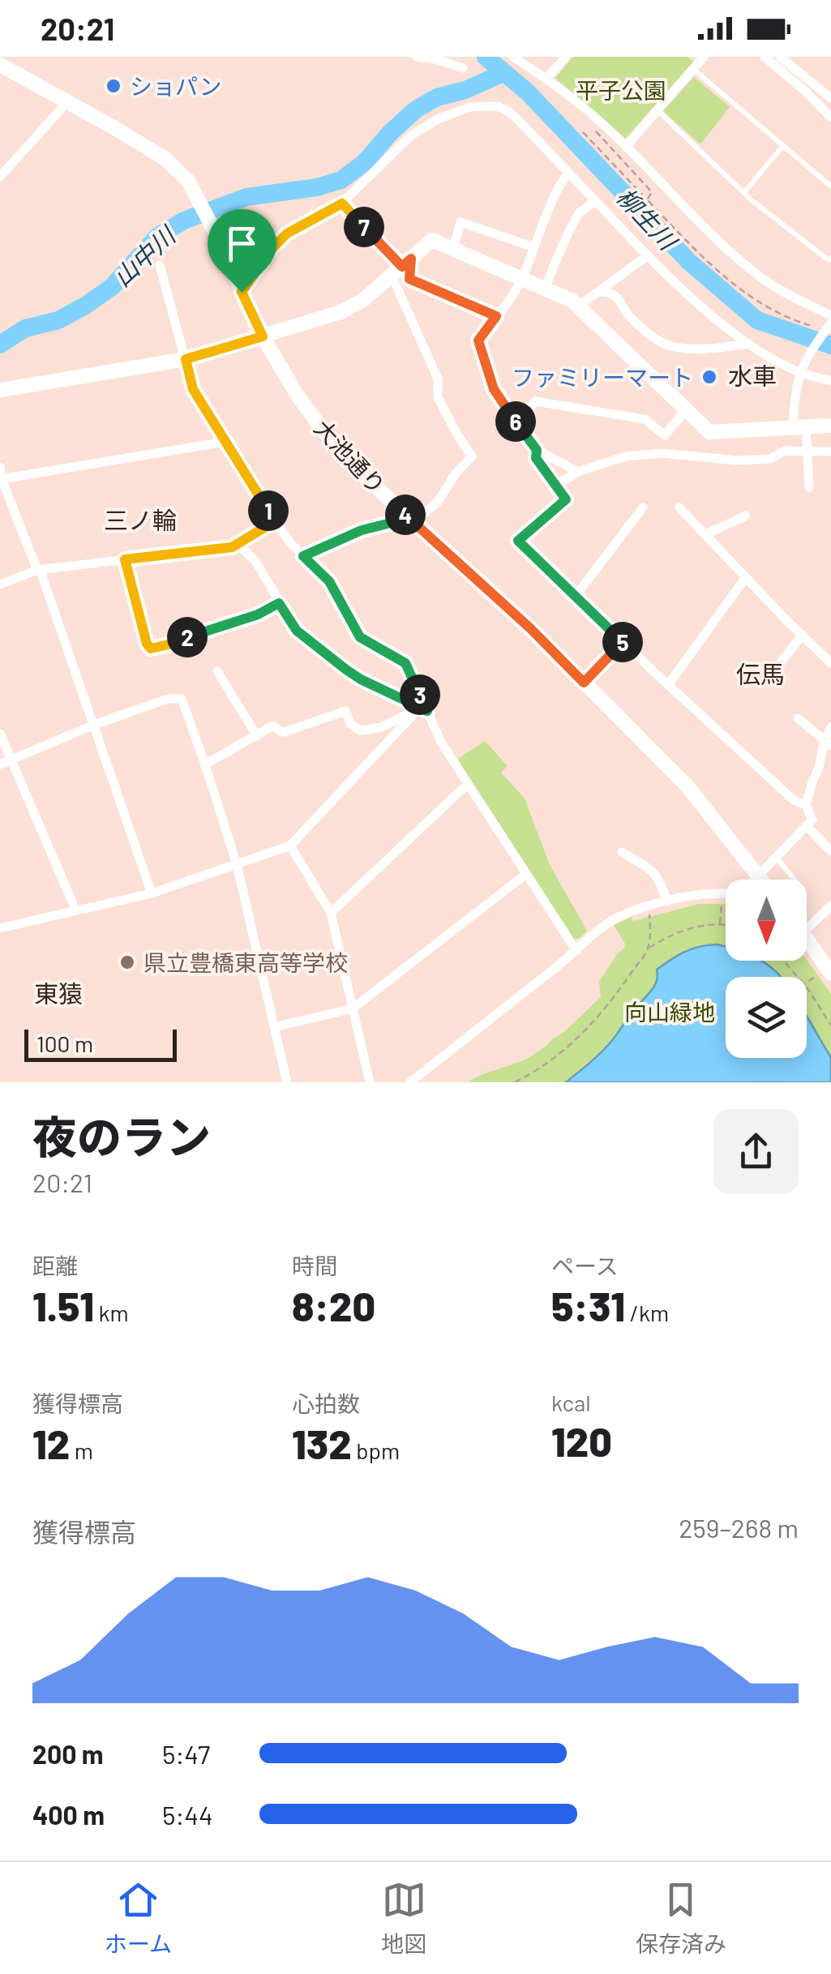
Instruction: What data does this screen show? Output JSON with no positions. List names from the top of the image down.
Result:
{
  "streets": {
    "street": ["大池通り"]
  },
  "districts": [
    "水車",
    "三ノ輪",
    "伝馬",
    "東猿"
  ],
  "water": ["柳生川", "山中川"],
  "parks": ["平子公園", "向山緑地"],
  "places": ["ショパン", "ファミリーマート", "県立豊橋東高等学校"],
  "scale_bar": "100 m",
  "north": "bottom",
  "page": {
    "status": "20:21",
    "pins": [
      "7",
      "6",
      "1",
      "4",
      "2",
      "5",
      "3"
    ],
    "scale": "100 m",
    "heading": ["夜のラン", "20:21"],
    "stats": [
      ["距離", "1.51 km"],
      ["時間", "8:20"],
      ["ペース", "5:31 /km"],
      ["獲得標高", "12 m"],
      ["心拍数", "132 bpm"],
      ["kcal", "120"]
    ],
    "chart": ["獲得標高", "259–268 m"],
    "list": [
      {
        "name": "200 m",
        "note": "5:47"
      },
      {
        "name": "400 m",
        "note": "5:44"
      }
    ],
    "tabs": ["ホーム", "地図", "保存済み"]
  }
}
